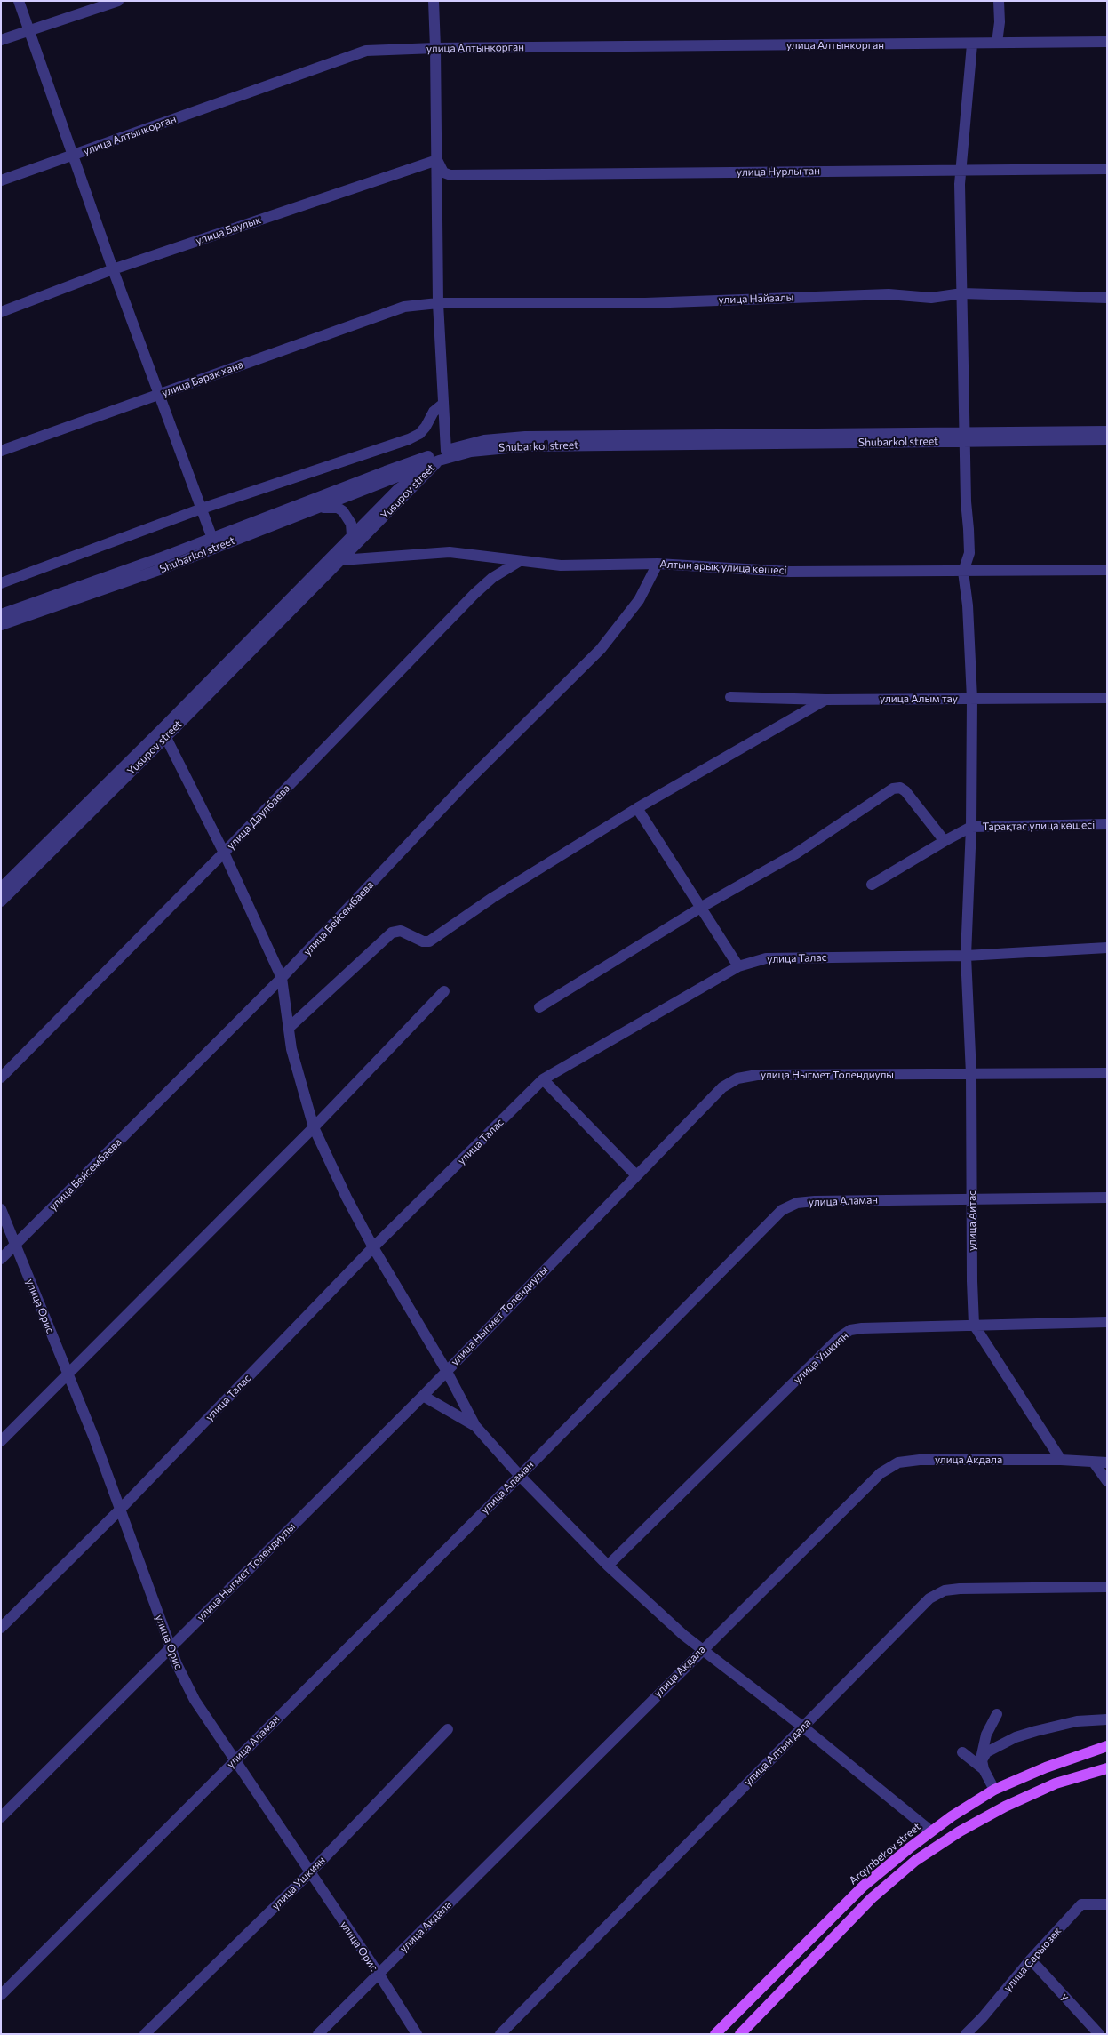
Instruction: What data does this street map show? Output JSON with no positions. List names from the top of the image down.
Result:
{
  "streets": {
    "main road": ["Arqynbekov street"],
    "street": [
      "улица Алтынкорган",
      "улица Нурлы тан",
      "улица Баулык",
      "улица Найзалы",
      "улица Барак хана",
      "Shubarkol street",
      "Yusupov street",
      "Алтын арық улица көшесі",
      "улица Алым тау",
      "улица Даулбаева",
      "Тарақтас улица көшесі",
      "улица Бейсембаева",
      "улица Талас",
      "улица Ныгмет Толендиулы",
      "улица Аламан",
      "улица Айтас",
      "улица Орис",
      "улица Ушкиян",
      "улица Акдала",
      "улица Алтын дала",
      "улица Сарыозек",
      "у"
    ]
  },
  "crossings": [
    ["улица Нурлы тан", "улица Баулык"],
    ["улица Найзалы", "улица Барак хана"],
    ["Shubarkol street", "Yusupov street"],
    ["Yusupov street", "Алтын арық улица көшесі"],
    ["Алтын арық улица көшесі", "улица Даулбаева"],
    ["Алтын арық улица көшесі", "улица Бейсембаева"],
    ["Алтын арық улица көшесі", "улица Айтас"],
    ["улица Алым тау", "улица Айтас"],
    ["Тарақтас улица көшесі", "улица Айтас"],
    ["улица Бейсембаева", "улица Орис"],
    ["улица Талас", "улица Айтас"],
    ["улица Талас", "улица Орис"],
    ["улица Ныгмет Толендиулы", "улица Айтас"],
    ["улица Ныгмет Толендиулы", "улица Орис"],
    ["улица Аламан", "улица Айтас"],
    ["улица Аламан", "улица Орис"],
    ["улица Айтас", "улица Ушкиян"],
    ["улица Орис", "улица Ушкиян"],
    ["улица Орис", "улица Акдала"],
    ["улица Сарыозек", "у"]
  ]
}
